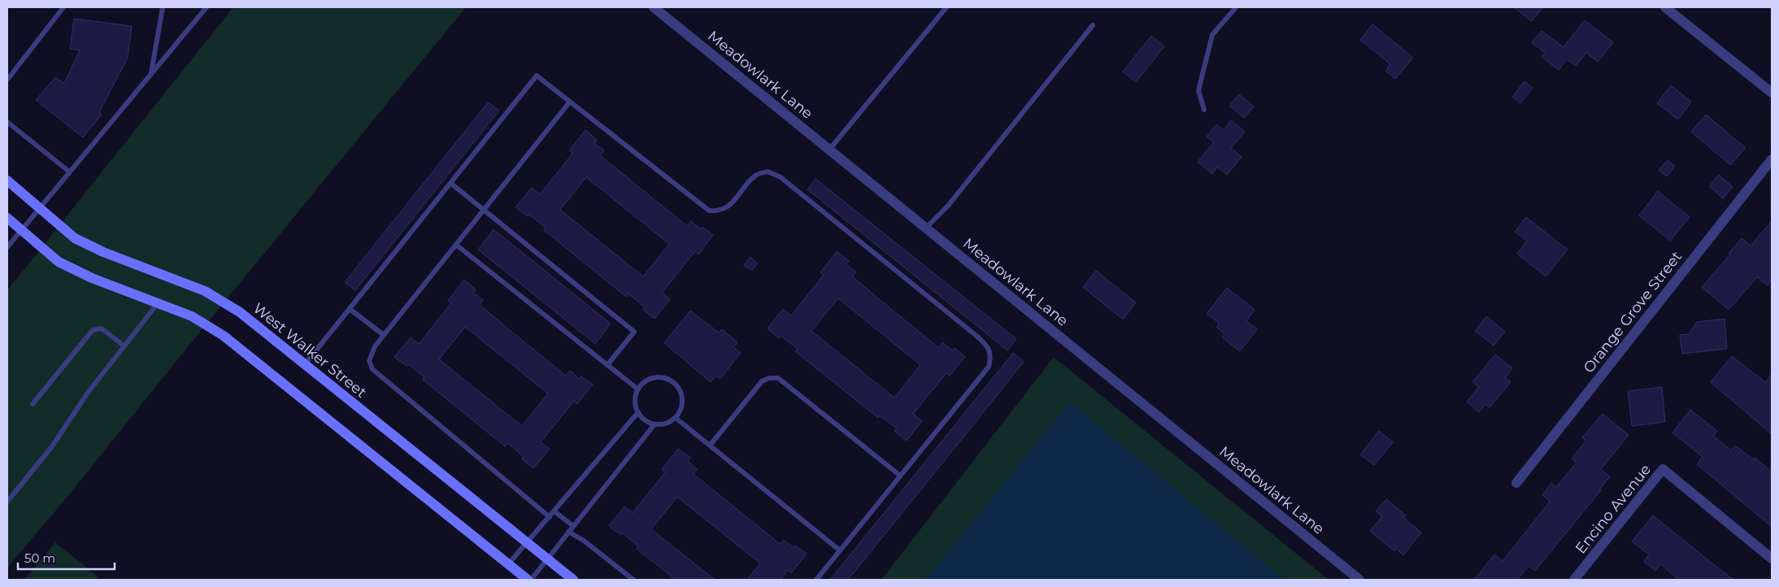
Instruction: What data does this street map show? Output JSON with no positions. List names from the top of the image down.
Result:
{
  "streets": {
    "street": [
      "Meadowlark Lane",
      "Orange Grove Street",
      "West Walker Street",
      "Encino Avenue"
    ]
  },
  "scale_bar": "50 m"
}
